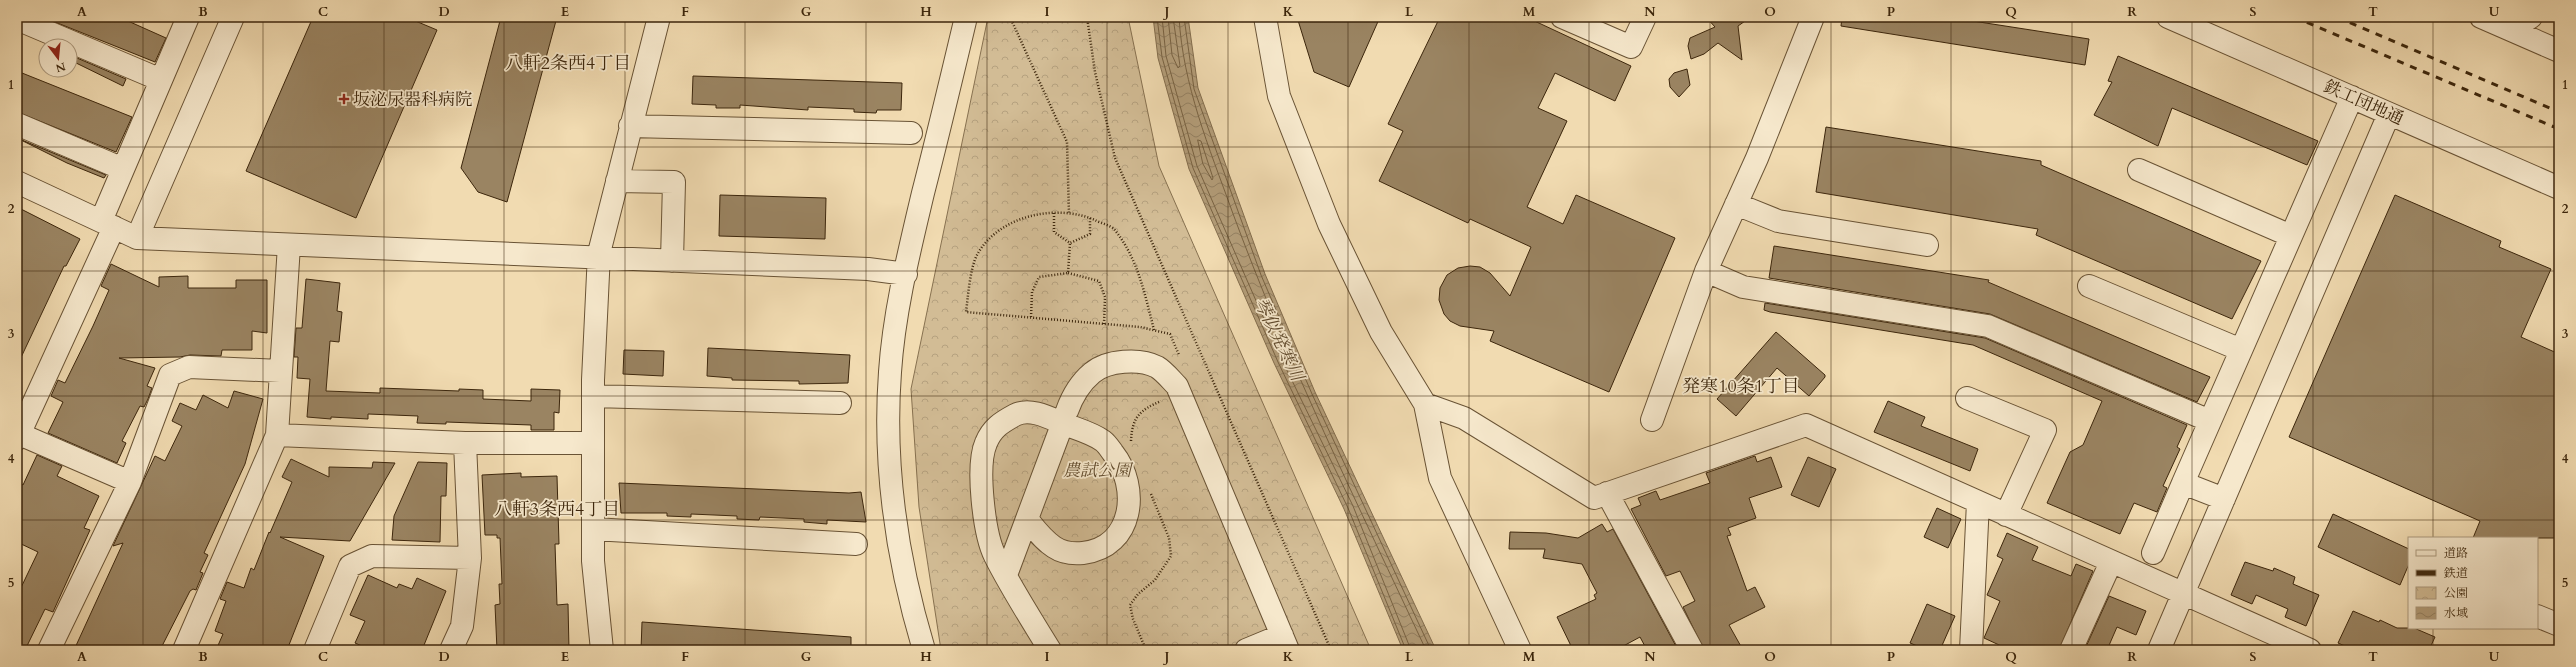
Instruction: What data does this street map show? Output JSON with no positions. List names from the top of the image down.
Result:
{
  "streets": {
    "street": ["鉄工団地通"]
  },
  "districts": ["八軒2条西4丁目", "発寒10条1丁目", "八軒3条西4丁目"],
  "water": ["琴似発寒川"],
  "parks": ["農試公園"],
  "places": {
    "health": ["坂泌尿器科病院"]
  },
  "legend": [
    "道路",
    "鉄道",
    "公園",
    "水域"
  ],
  "north": "bottom",
  "grid": {
    "columns": [
      "A",
      "B",
      "C",
      "D",
      "E",
      "F",
      "G",
      "H",
      "I",
      "J",
      "K",
      "L",
      "M",
      "N",
      "O",
      "P",
      "Q",
      "R",
      "S",
      "T",
      "U"
    ],
    "rows": [
      "1",
      "2",
      "3",
      "4",
      "5"
    ]
  }
}
